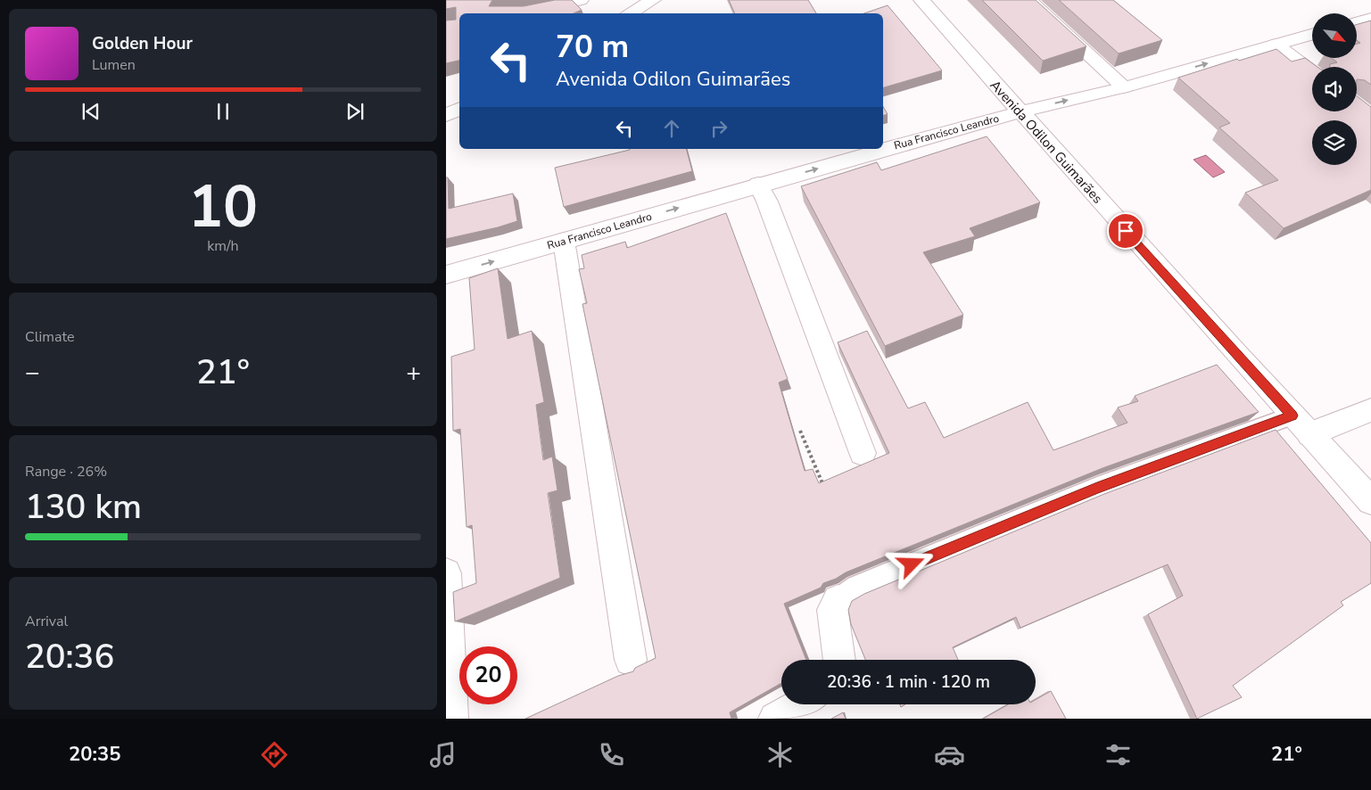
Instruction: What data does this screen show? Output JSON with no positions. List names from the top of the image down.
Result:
{
  "streets": {
    "street": ["Rua Francisco Leandro", "Avenida Odilon Guimarães"]
  },
  "crossings": [
    ["Rua Francisco Leandro", "Avenida Odilon Guimarães"]
  ],
  "one_way": ["Rua Francisco Leandro"],
  "north": "bottom right",
  "page": {
    "turn": ["70 m", "Avenida Odilon Guimarães"],
    "song": ["Golden Hour", "Lumen"],
    "tile": [
      ["10", "km/h"],
      "Climate",
      ["Range · 26%", "130 km"],
      ["Arrival", "20:36"]
    ],
    "heat": ["−", "21°", "+"],
    "limit": "20",
    "trip": "20:36 · 1 min · 120 m",
    "tabs": ["20:35", "21°"]
  }
}
